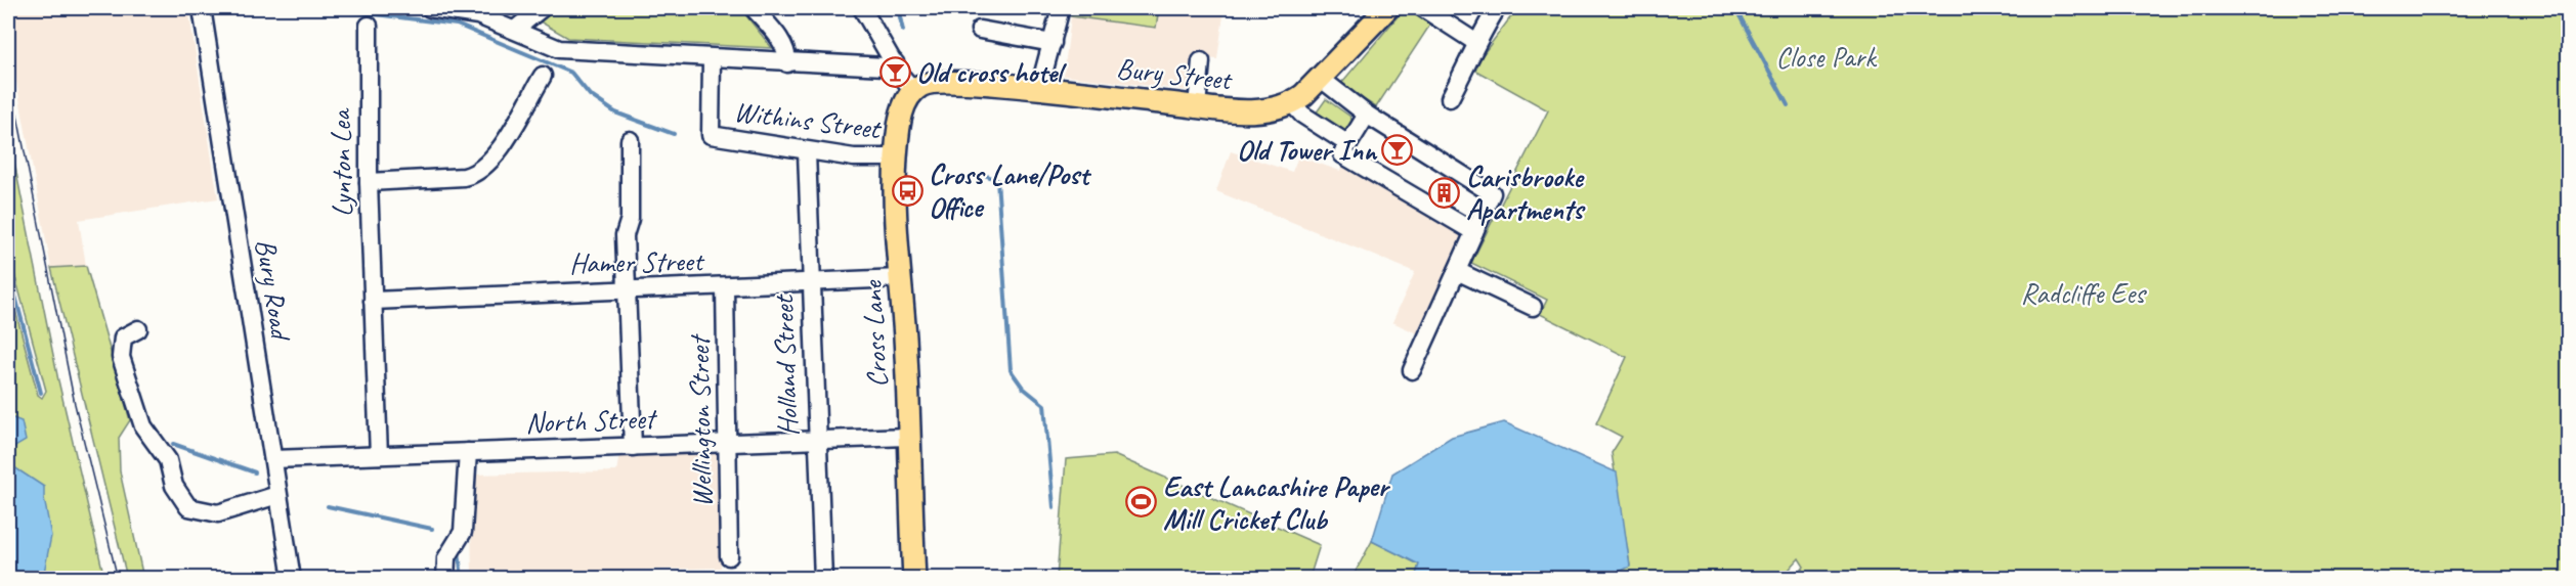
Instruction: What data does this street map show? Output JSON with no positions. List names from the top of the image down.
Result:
{
  "streets": {
    "main road": ["Bury Street", "Cross Lane"],
    "street": [
      "Withins Street",
      "Lynton Lea",
      "Hamer Street",
      "Bury Road",
      "Holland Street",
      "North Street",
      "Wellington Street"
    ]
  },
  "crossings": [
    ["Bury Street", "Cross Lane"],
    ["Withins Street", "Cross Lane"],
    ["Withins Street", "Holland Street"],
    ["Lynton Lea", "Hamer Street"],
    ["Lynton Lea", "North Street"],
    ["Hamer Street", "Cross Lane"],
    ["Hamer Street", "Holland Street"],
    ["Hamer Street", "Wellington Street"],
    ["Bury Road", "North Street"],
    ["Cross Lane", "North Street"],
    ["Holland Street", "North Street"],
    ["North Street", "Wellington Street"]
  ],
  "parks": ["Close Park", "Radcliffe Ees"],
  "places": {
    "bar": ["Old cross hotel", "Old Tower Inn"],
    "bus stop": ["Cross Lane/Post Office"],
    "building": ["Carisbrooke Apartments"],
    "sports": ["East Lancashire Paper Mill Cricket Club"]
  }
}
